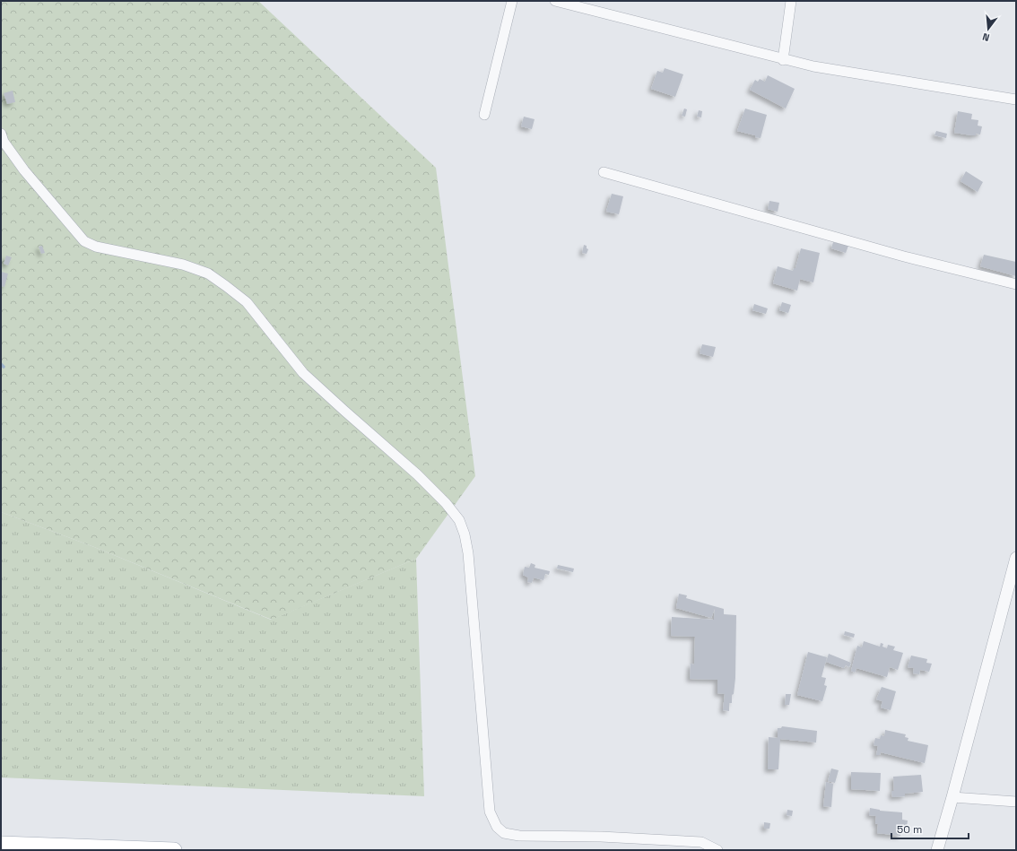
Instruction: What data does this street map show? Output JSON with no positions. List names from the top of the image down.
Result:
{
  "scale_bar": "50 m",
  "north": "bottom"
}
